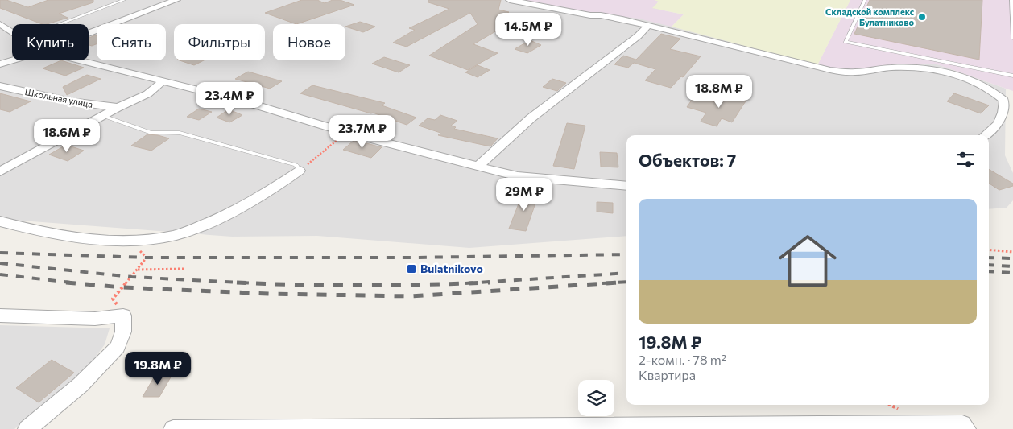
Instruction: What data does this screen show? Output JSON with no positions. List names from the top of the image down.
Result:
{
  "streets": {
    "street": ["Школьная улица"]
  },
  "places": {
    "other": ["Складской комплекс Булатниково"],
    "transit": ["Bulatnikovo"]
  },
  "page": {
    "price": [
      "14.5M ₽",
      "18.8M ₽",
      "23.4M ₽",
      "23.7M ₽",
      "18.6M ₽",
      "29M ₽",
      "19.8M ₽"
    ],
    "chip": [
      "Купить",
      "Снять",
      "Фильтры",
      "Новое"
    ],
    "heading": "Объектов: 7",
    "list": [
      {
        "name": "19.8M ₽",
        "note": "2-комн. · 78 m² · Квартира"
      }
    ]
  }
}
